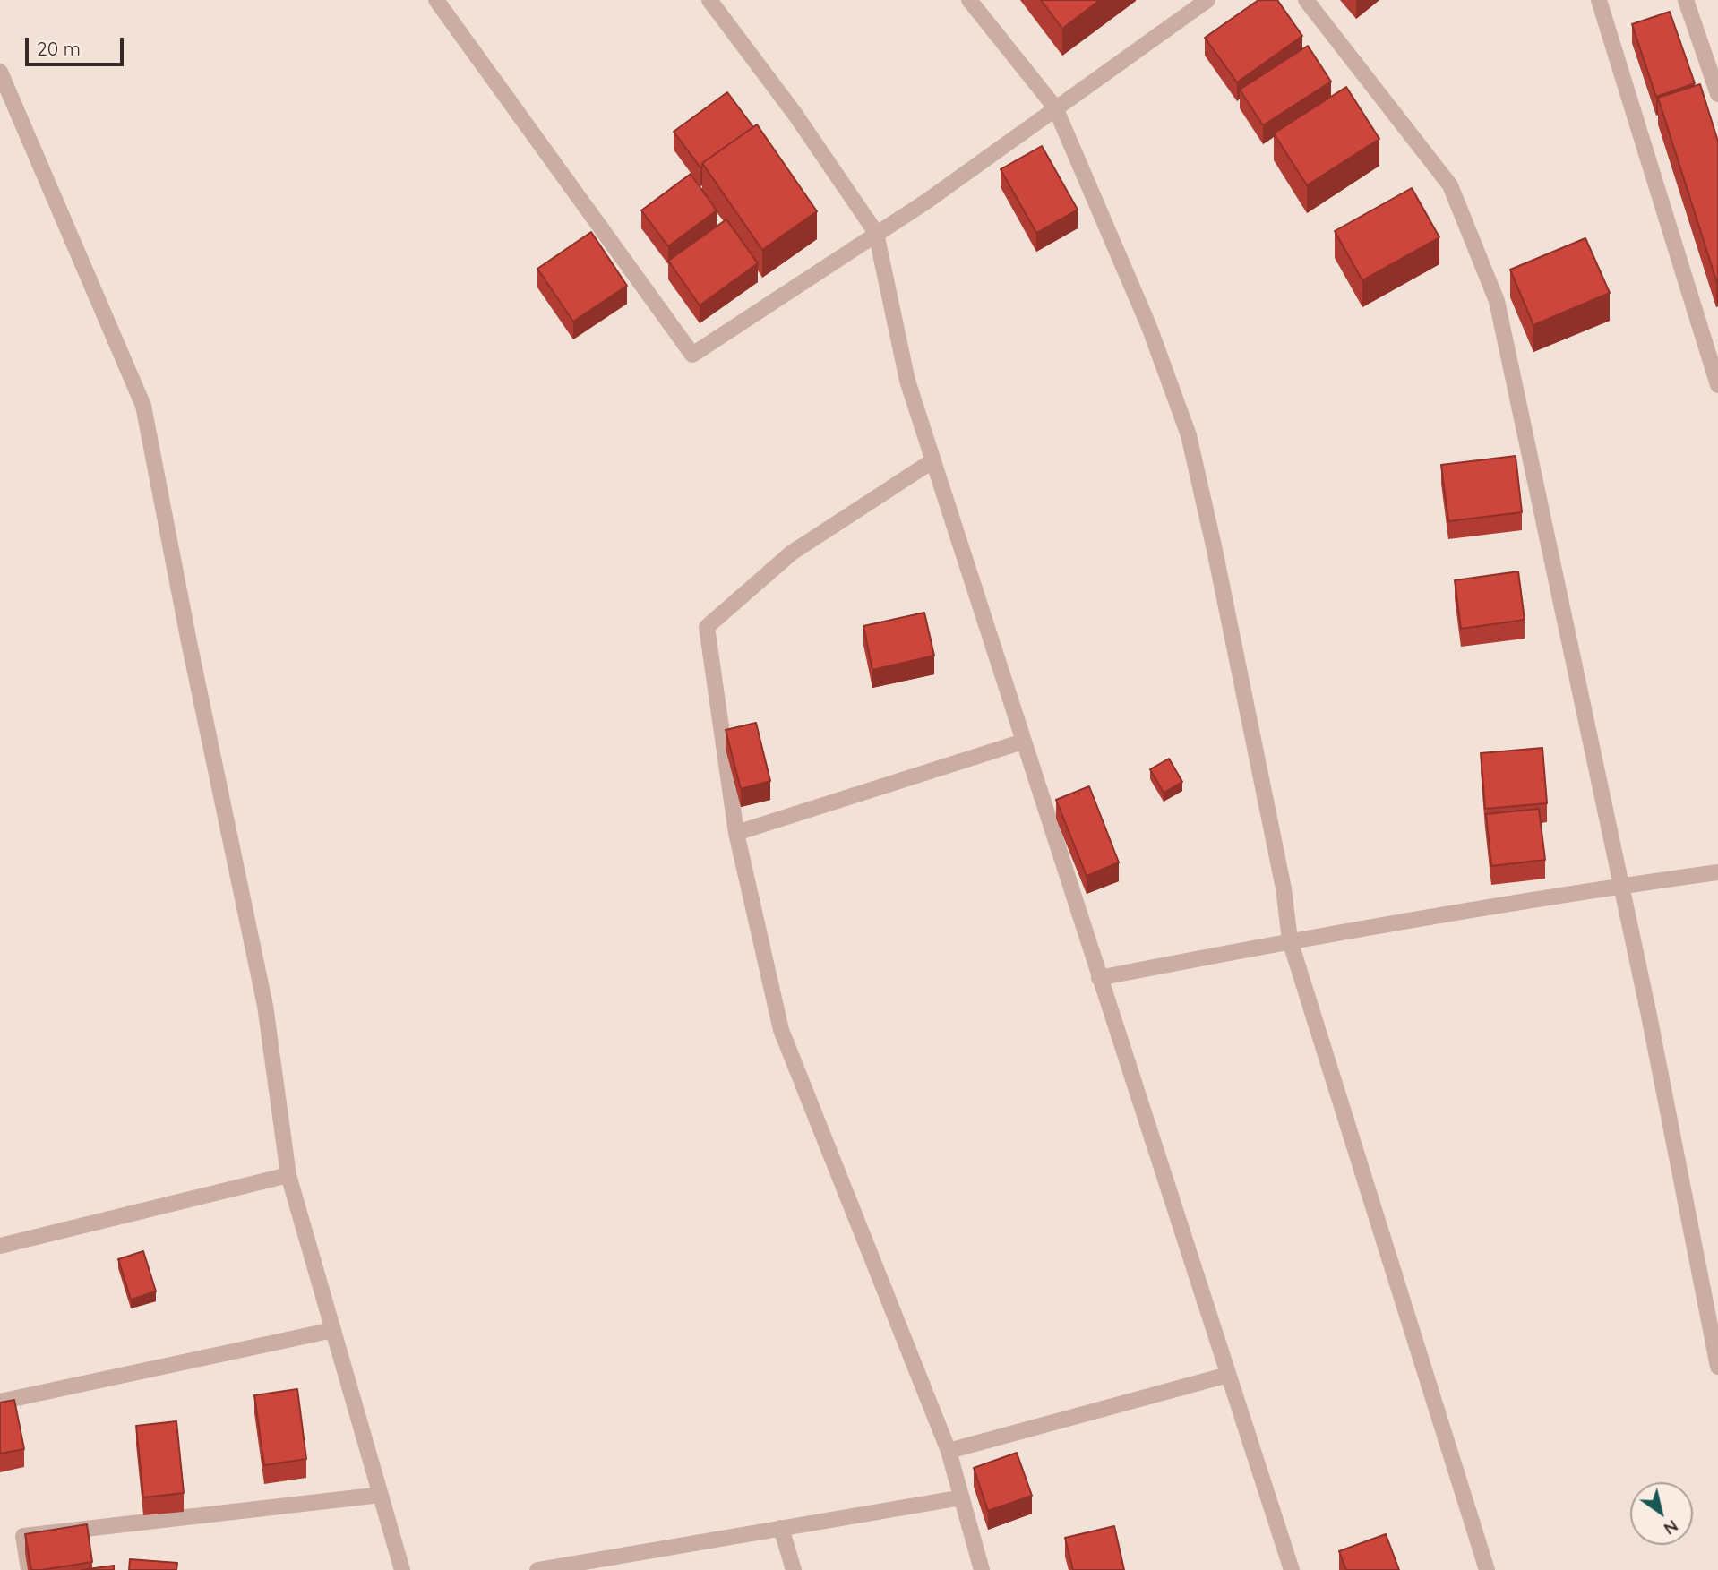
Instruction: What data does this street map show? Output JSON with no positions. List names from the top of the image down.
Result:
{
  "scale_bar": "20 m",
  "north": "bottom right"
}
